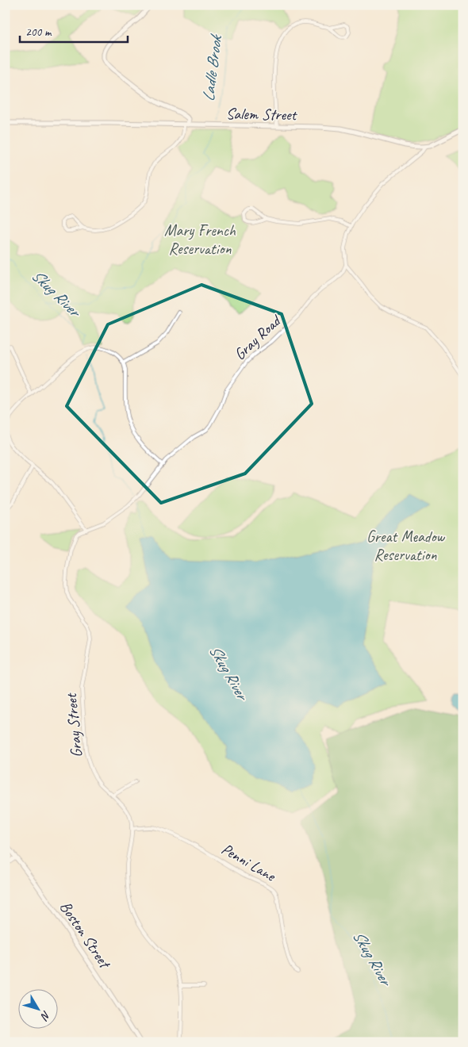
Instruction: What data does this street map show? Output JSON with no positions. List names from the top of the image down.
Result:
{
  "streets": {
    "street": [
      "Salem Street",
      "Gray Road",
      "Gray Street",
      "Penni Lane",
      "Boston Street"
    ]
  },
  "crossings": [
    ["Gray Road", "Gray Street"],
    ["Gray Street", "Penni Lane"]
  ],
  "water": ["Ladle Brook", "Skug River"],
  "parks": ["Mary French Reservation", "Great Meadow Reservation"],
  "scale_bar": "200 m",
  "north": "bottom right"
}
